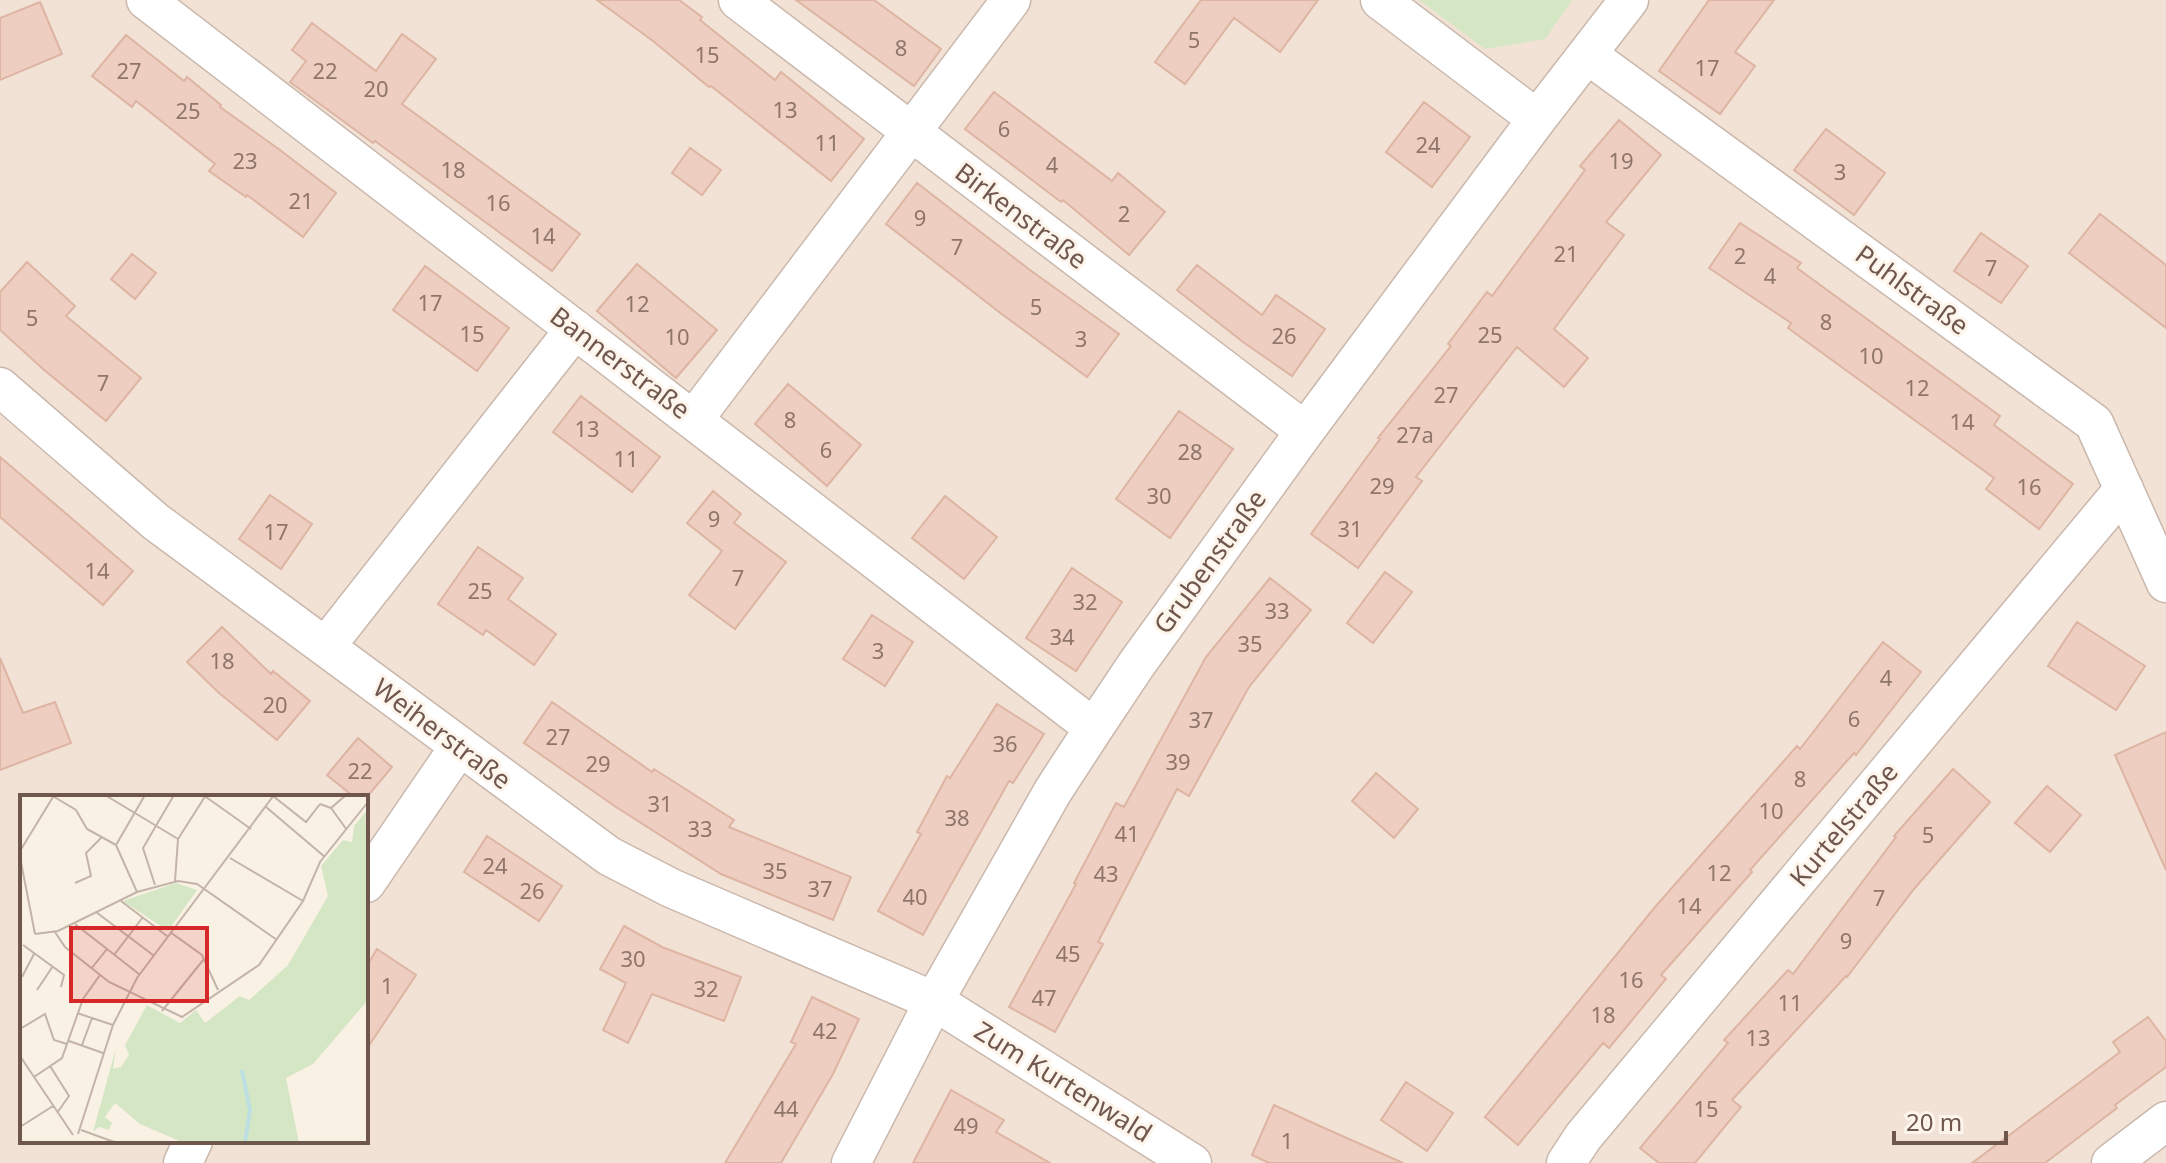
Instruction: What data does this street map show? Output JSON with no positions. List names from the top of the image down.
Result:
{
  "streets": {
    "street": [
      "Birkenstraße",
      "Puhlstraße",
      "Bannerstraße",
      "Grubenstraße",
      "Weiherstraße",
      "Kurtelstraße",
      "Zum Kurtenwald"
    ]
  },
  "crossings": [
    ["Birkenstraße", "Grubenstraße"],
    ["Puhlstraße", "Grubenstraße"],
    ["Puhlstraße", "Kurtelstraße"],
    ["Bannerstraße", "Grubenstraße"],
    ["Grubenstraße", "Weiherstraße"],
    ["Grubenstraße", "Zum Kurtenwald"],
    ["Weiherstraße", "Zum Kurtenwald"]
  ],
  "house_numbers": [
    "5",
    "8",
    "15",
    "17",
    "27",
    "22",
    "20",
    "13",
    "25",
    "6",
    "11",
    "24",
    "23",
    "19",
    "4",
    "18",
    "3",
    "21",
    "16",
    "2",
    "9",
    "14",
    "7",
    "21",
    "2",
    "7",
    "4",
    "17",
    "12",
    "5",
    "5",
    "8",
    "15",
    "25",
    "26",
    "10",
    "3",
    "10",
    "7",
    "12",
    "27",
    "8",
    "14",
    "13",
    "27a",
    "6",
    "28",
    "11",
    "29",
    "16",
    "30",
    "9",
    "31",
    "17",
    "14",
    "7",
    "25",
    "32",
    "33",
    "34",
    "35",
    "3",
    "18",
    "4",
    "20",
    "6",
    "37",
    "27",
    "36",
    "39",
    "29",
    "22",
    "8",
    "31",
    "10",
    "38",
    "33",
    "41",
    "5",
    "24",
    "35",
    "12",
    "43",
    "37",
    "26",
    "40",
    "7",
    "14",
    "9",
    "45",
    "30",
    "16",
    "1",
    "32",
    "47",
    "11",
    "18",
    "42",
    "13",
    "44",
    "15",
    "49",
    "1"
  ],
  "scale_bar": "20 m"
}
